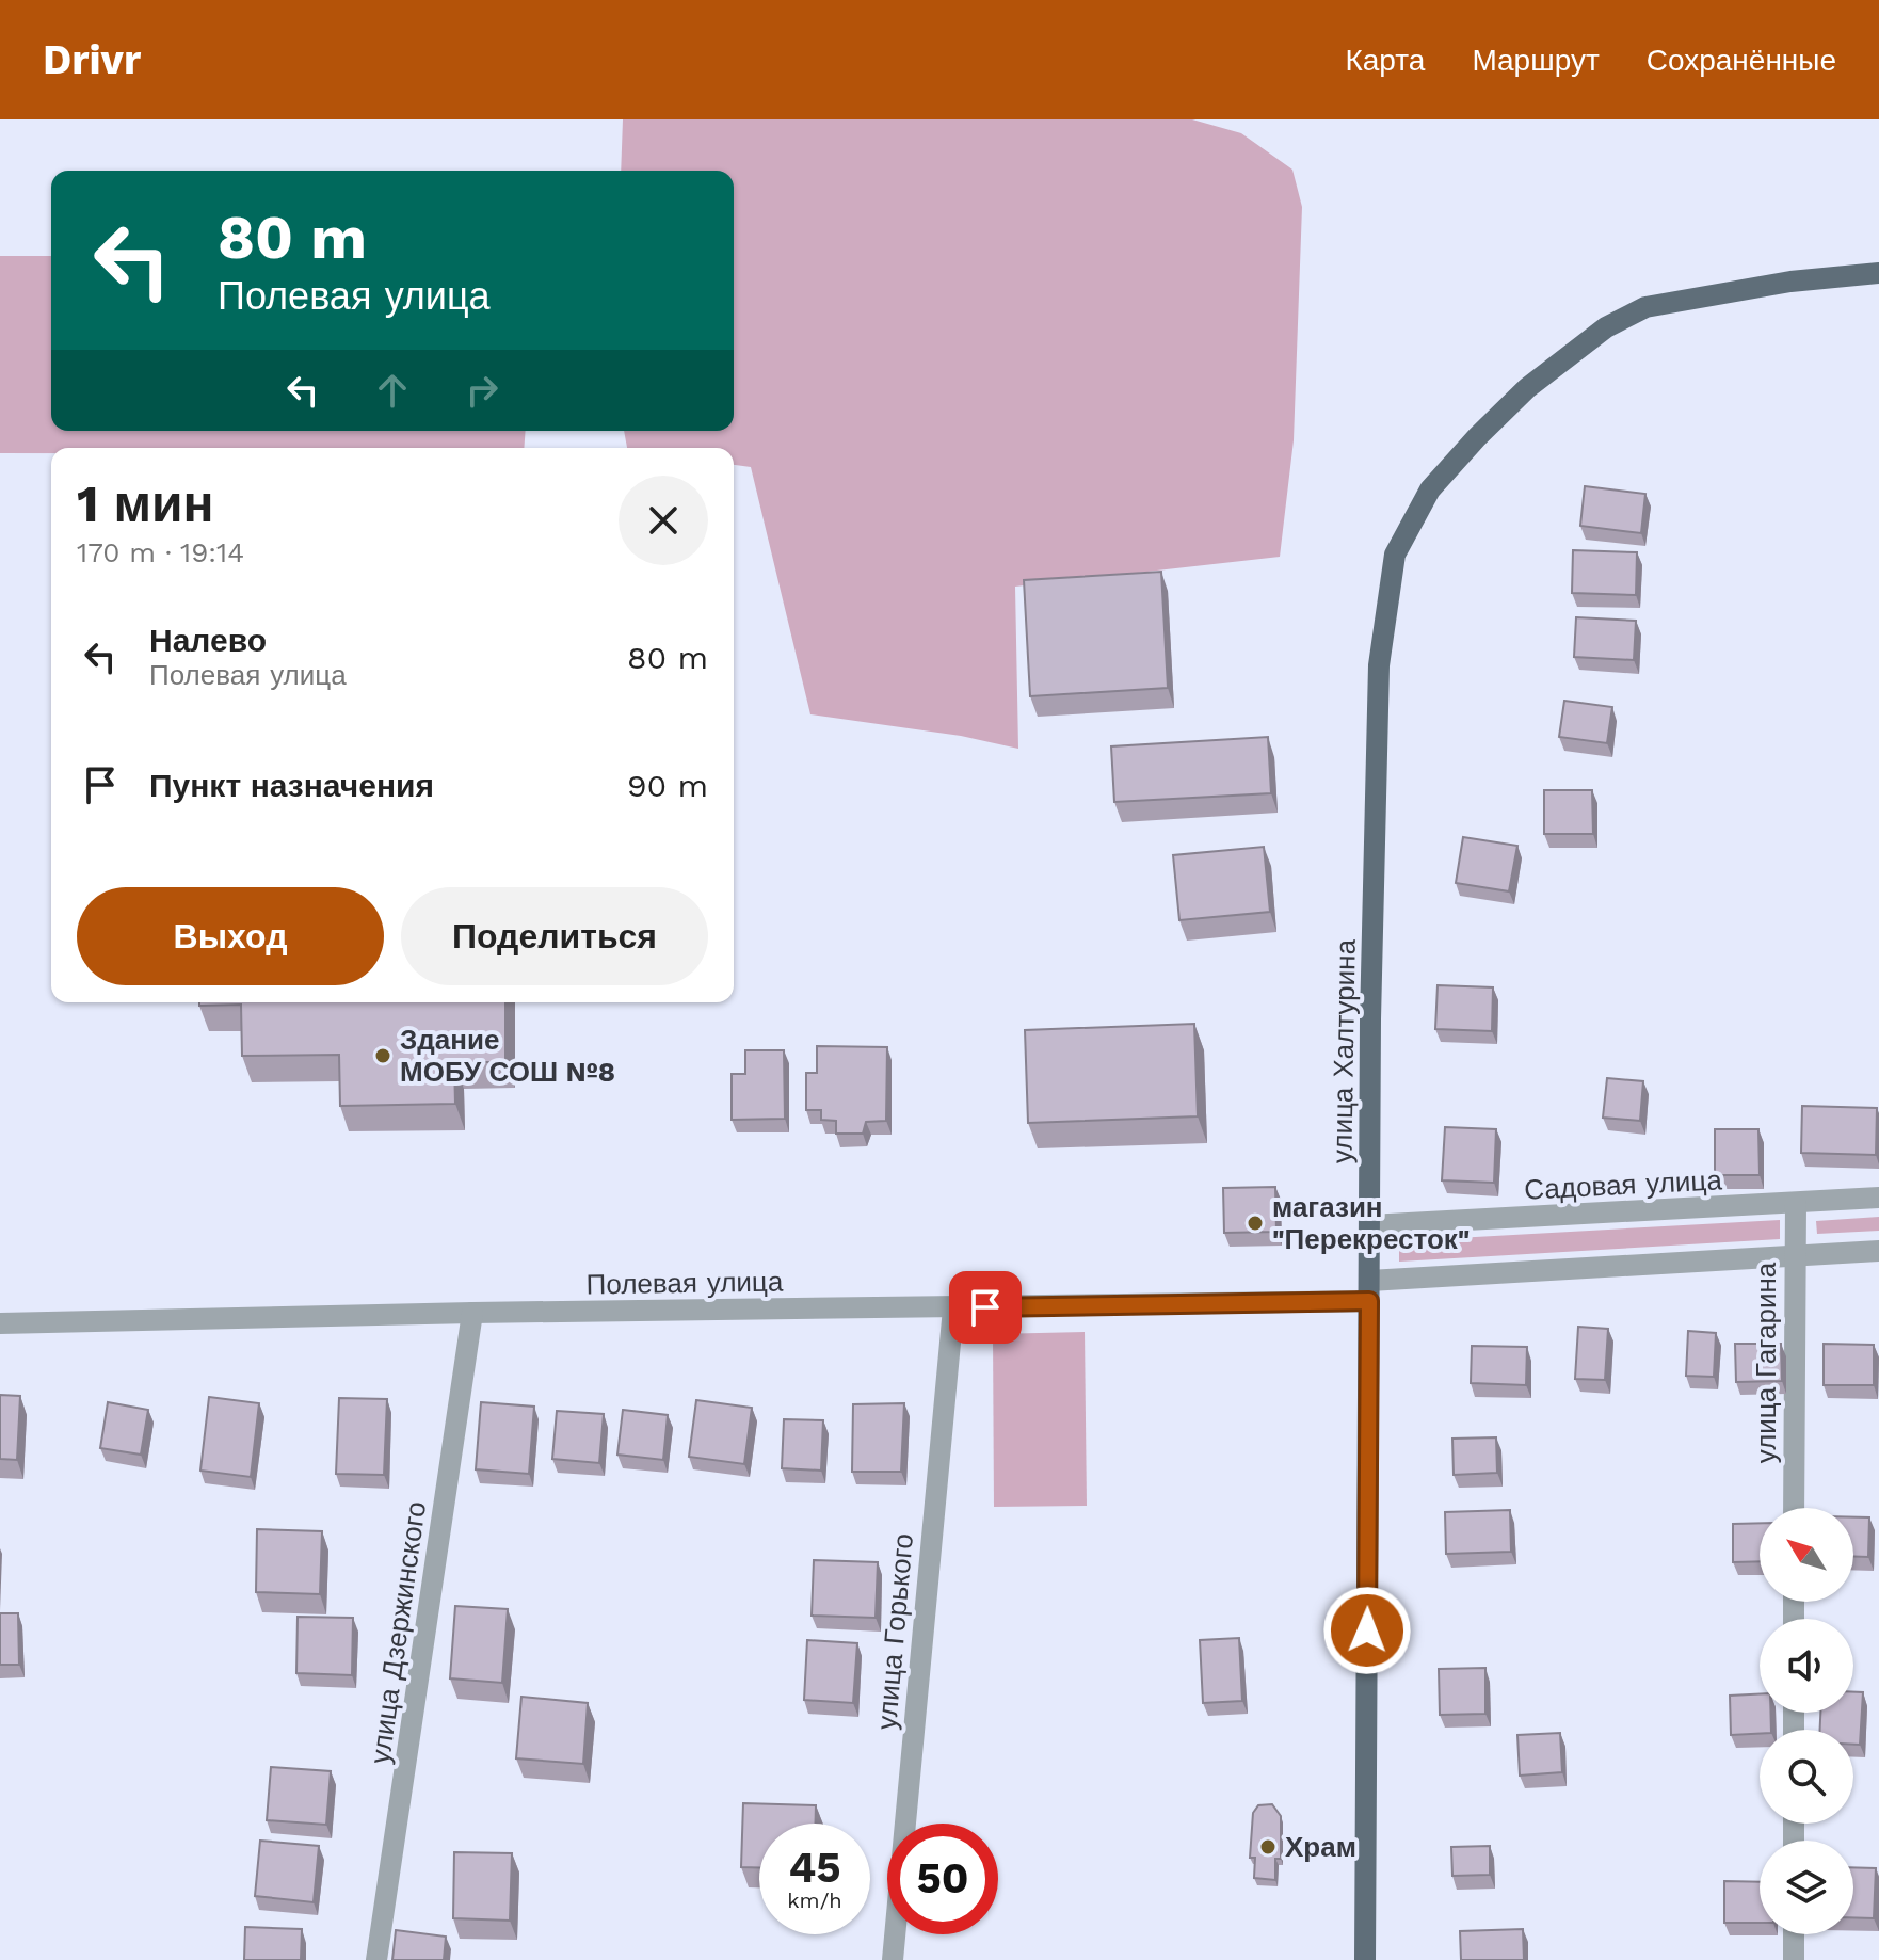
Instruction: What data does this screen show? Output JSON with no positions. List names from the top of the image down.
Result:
{
  "streets": {
    "main road": ["улица Халтурина"],
    "street": [
      "Садовая улица",
      "Полевая улица",
      "улица Гагарина",
      "улица Горького",
      "улица Дзержинского"
    ]
  },
  "crossings": [
    ["улица Халтурина", "Садовая улица"],
    ["улица Халтурина", "Полевая улица"],
    ["Садовая улица", "улица Гагарина"],
    ["Полевая улица", "улица Гагарина"],
    ["Полевая улица", "улица Горького"],
    ["Полевая улица", "улица Дзержинского"]
  ],
  "places": ["Здание МОБУ СОШ №8", "магазин \"Перекресток\"", "Храм"],
  "north": "top left",
  "page": {
    "header": "Drivr",
    "nav": ["Карта", "Маршрут", "Сохранённые"],
    "turn": ["80 m", "Полевая улица"],
    "heading": ["1 мин", "170 m · 19:14"],
    "list": [
      {
        "name": "Налево",
        "note": "Полевая улица",
        "value": "80 m"
      },
      {
        "name": "Пункт назначения",
        "value": "90 m"
      }
    ],
    "buttons": ["Выход", "Поделиться"],
    "speed": "45 km/h",
    "limit": "50"
  }
}
